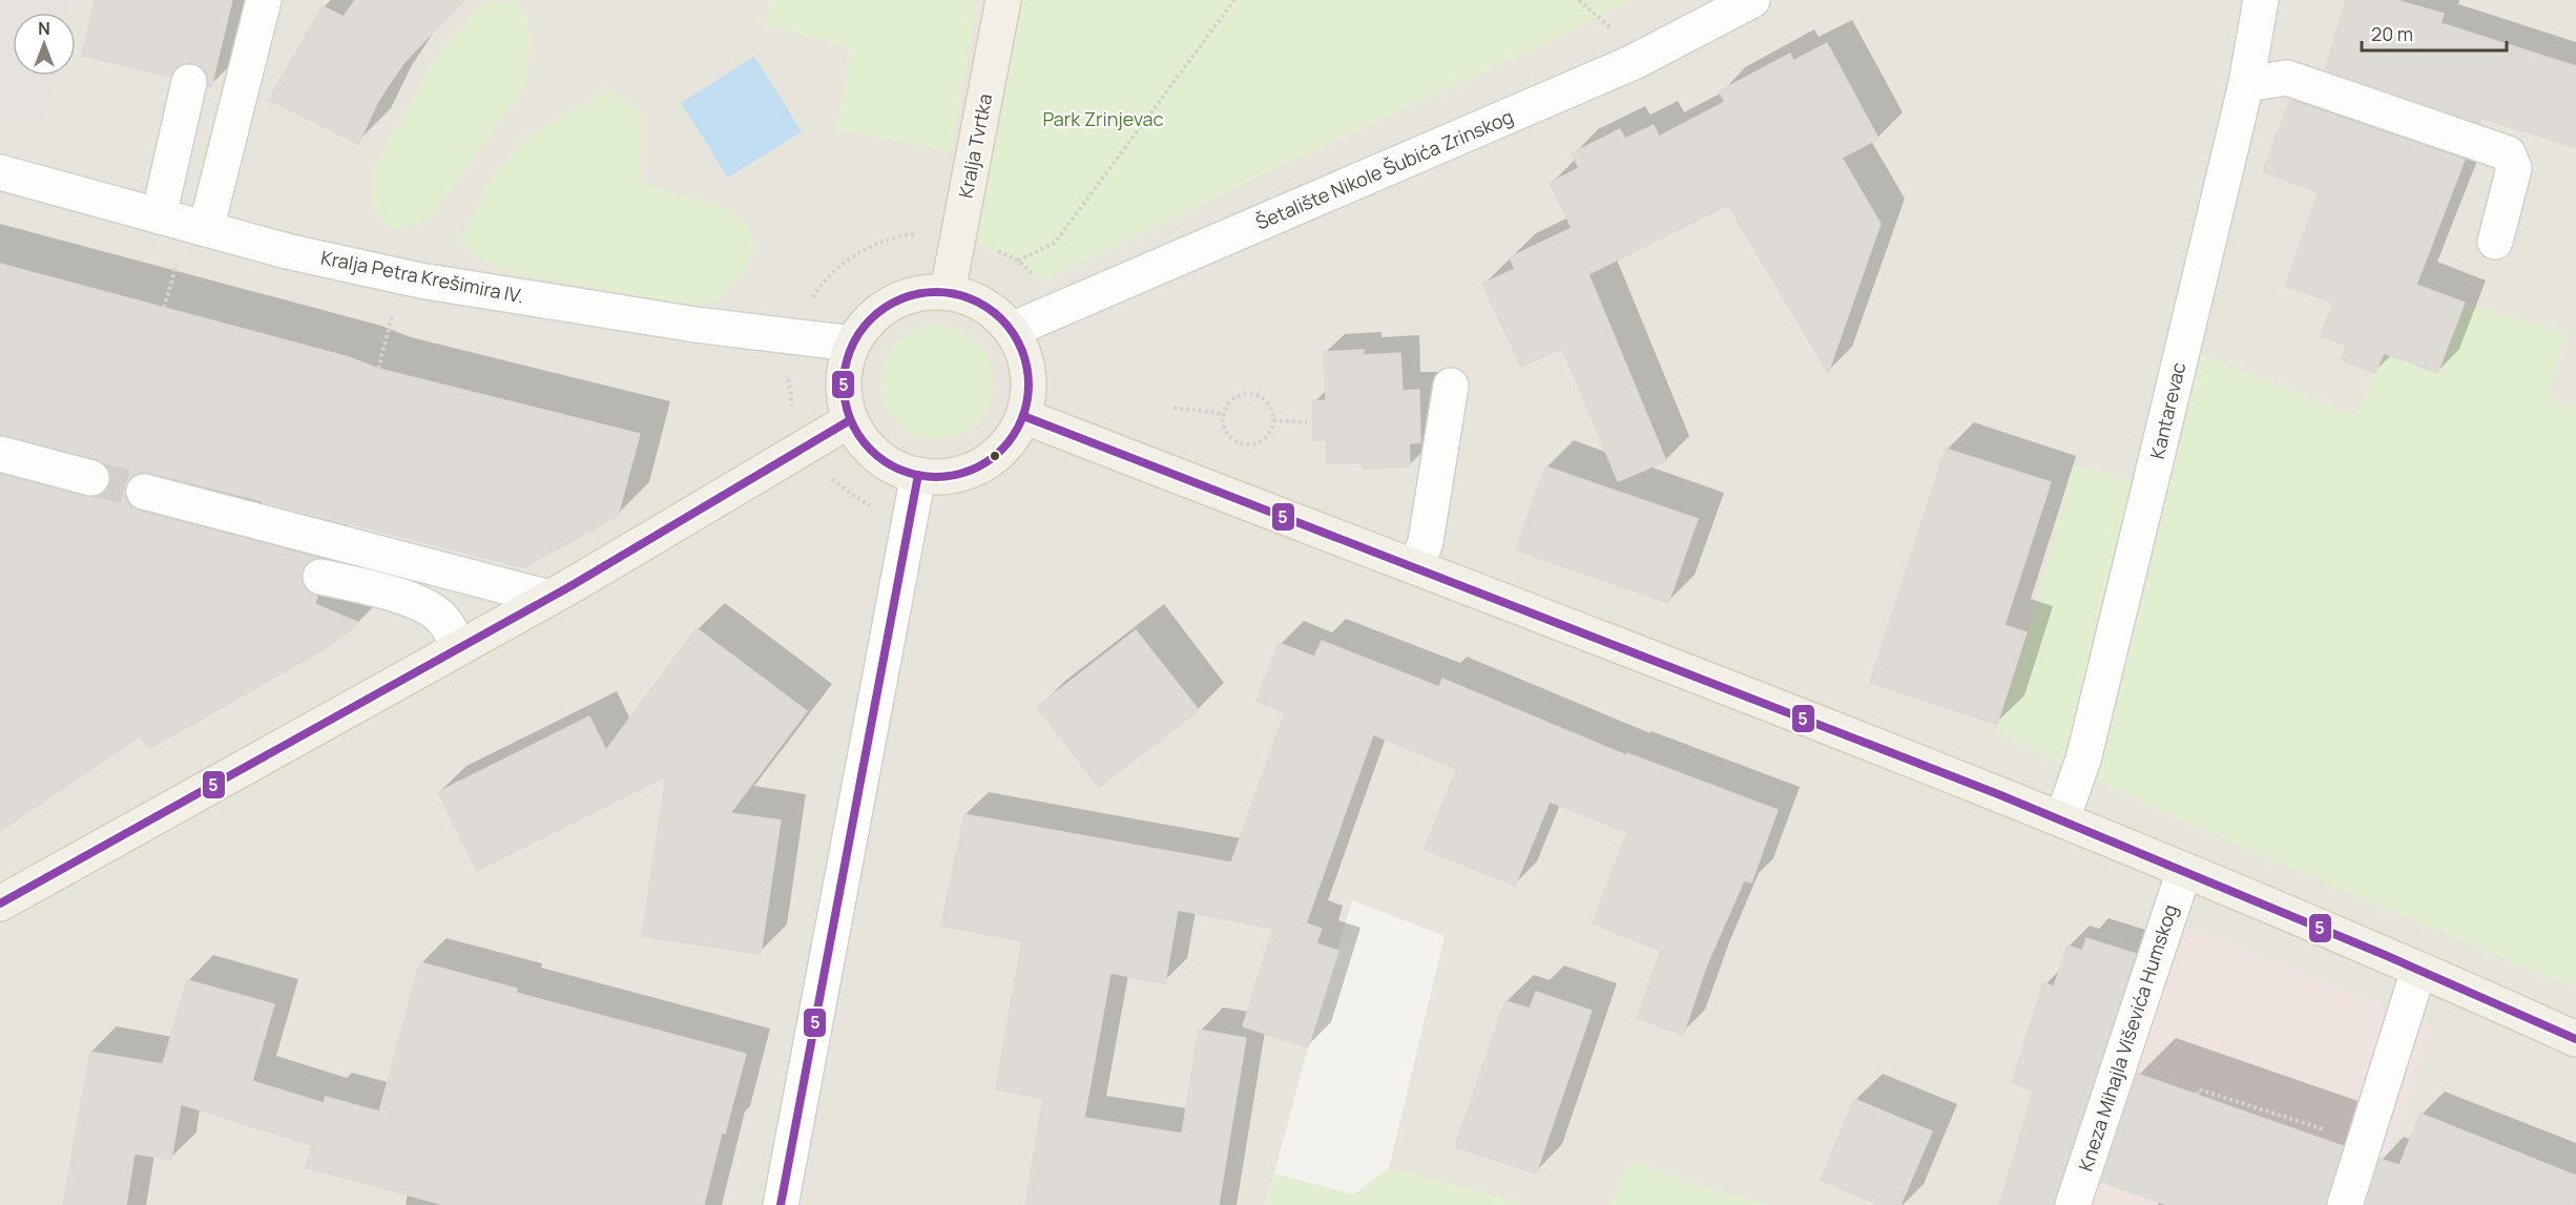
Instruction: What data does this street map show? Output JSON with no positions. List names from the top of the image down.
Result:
{
  "streets": {
    "main road": ["Kralja Tvrtka"],
    "street": [
      "Šetalište Nikole Šubića Zrinskog",
      "Kralja Petra Krešimira IV.",
      "Kantarevac",
      "Kneza Mihajla Viševića Humskog"
    ]
  },
  "crossings": [
    ["Kralja Tvrtka", "Šetalište Nikole Šubića Zrinskog"],
    ["Kralja Tvrtka", "Kralja Petra Krešimira IV."],
    ["Šetalište Nikole Šubića Zrinskog", "Kralja Petra Krešimira IV."]
  ],
  "parks": ["Park Zrinjevac"],
  "lines": ["transit line 5"],
  "scale_bar": "20 m",
  "north": "top"
}
